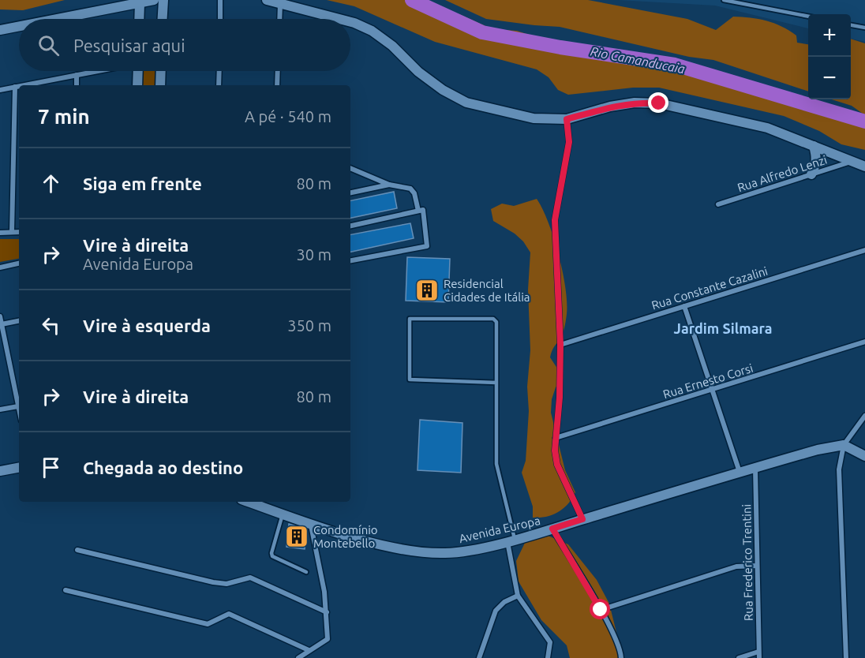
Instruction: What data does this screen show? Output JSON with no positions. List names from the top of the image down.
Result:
{
  "streets": {
    "street": [
      "Rua Alfredo Lenzi",
      "Rua Constante Cazalini",
      "Rua Ernesto Corsi",
      "Avenida Europa",
      "Rua Frederico Trentini"
    ]
  },
  "crossings": [
    ["Avenida Europa", "Rua Frederico Trentini"]
  ],
  "districts": ["Jardim Silmara"],
  "water": ["Rio Camanducaia"],
  "places": {
    "building": ["Residencial Cidades de Itália", "Condomínio Montebello"]
  },
  "page": {
    "map_buttons": ["+", "−"],
    "search": "Pesquisar aqui",
    "heading": ["7 min", "A pé · 540 m"],
    "list": [
      ["Siga em frente", "80 m"],
      ["Vire à direita", "Avenida Europa", "30 m"],
      ["Vire à esquerda", "350 m"],
      ["Vire à direita", "80 m"],
      "Chegada ao destino"
    ]
  }
}
